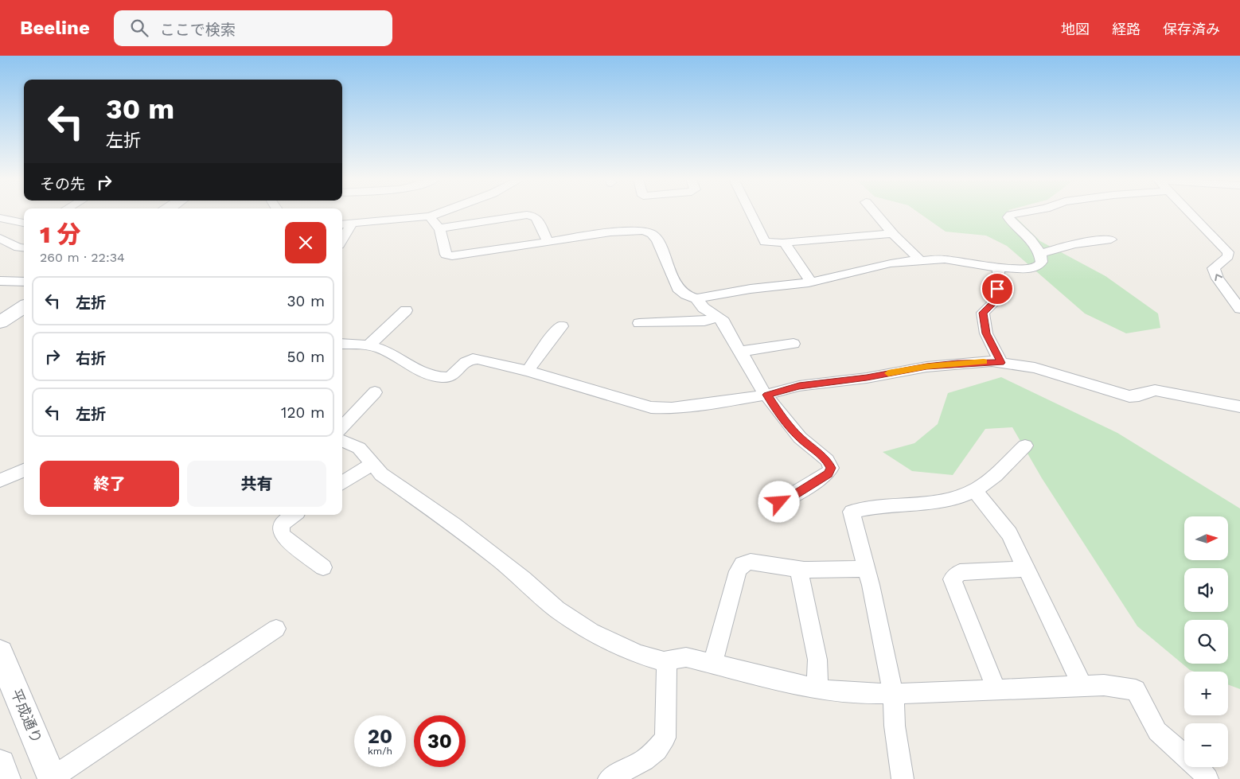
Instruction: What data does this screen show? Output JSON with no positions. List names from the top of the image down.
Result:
{
  "streets": {
    "street": ["平成通り"]
  },
  "north": "right",
  "page": {
    "header": "Beeline",
    "search": "ここで検索",
    "nav": ["地図", "経路", "保存済み"],
    "turn": ["30 m", "左折"],
    "then": "その先",
    "heading": ["1 分", "260 m · 22:34"],
    "list": [
      {
        "name": "左折",
        "value": "30 m"
      },
      {
        "name": "右折",
        "value": "50 m"
      },
      {
        "name": "左折",
        "value": "120 m"
      }
    ],
    "buttons": ["終了", "共有"],
    "map_buttons": ["+", "−"],
    "speed": "20 km/h",
    "limit": "30"
  }
}
